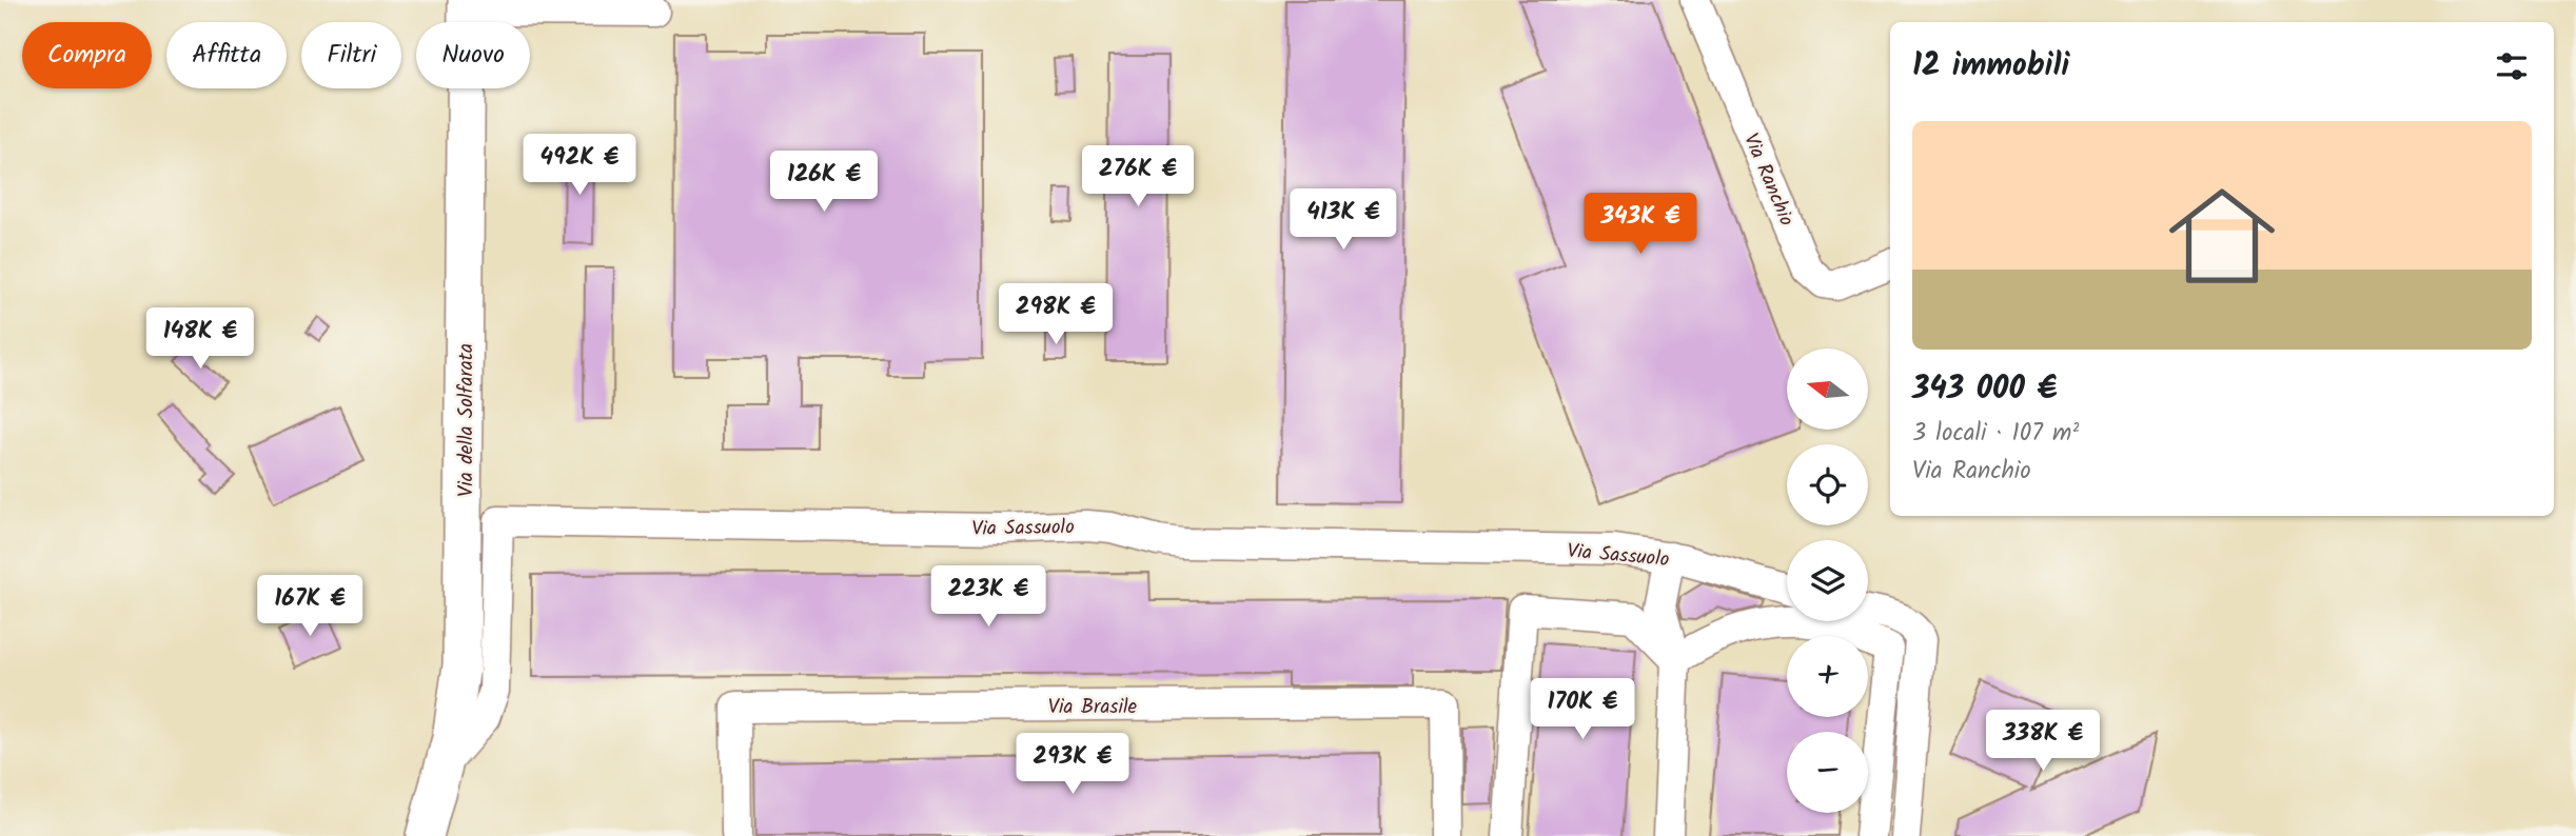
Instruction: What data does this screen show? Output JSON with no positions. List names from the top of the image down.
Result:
{
  "streets": {
    "main road": ["Via della Solfarata"],
    "street": ["Via Ranchio", "Via Sassuolo", "Via Brasile"]
  },
  "crossings": [
    ["Via della Solfarata", "Via Sassuolo"]
  ],
  "north": "left",
  "page": {
    "chip": [
      "Compra",
      "Affitta",
      "Filtri",
      "Nuovo"
    ],
    "heading": "12 immobili",
    "list": [
      {
        "name": "343 000 €",
        "note": "3 locali · 107 m² · Via Ranchio"
      }
    ],
    "price": [
      "492K €",
      "276K €",
      "126K €",
      "413K €",
      "343K €",
      "298K €",
      "148K €",
      "223K €",
      "167K €",
      "170K €",
      "338K €",
      "293K €"
    ],
    "map_buttons": ["+", "−"]
  }
}
